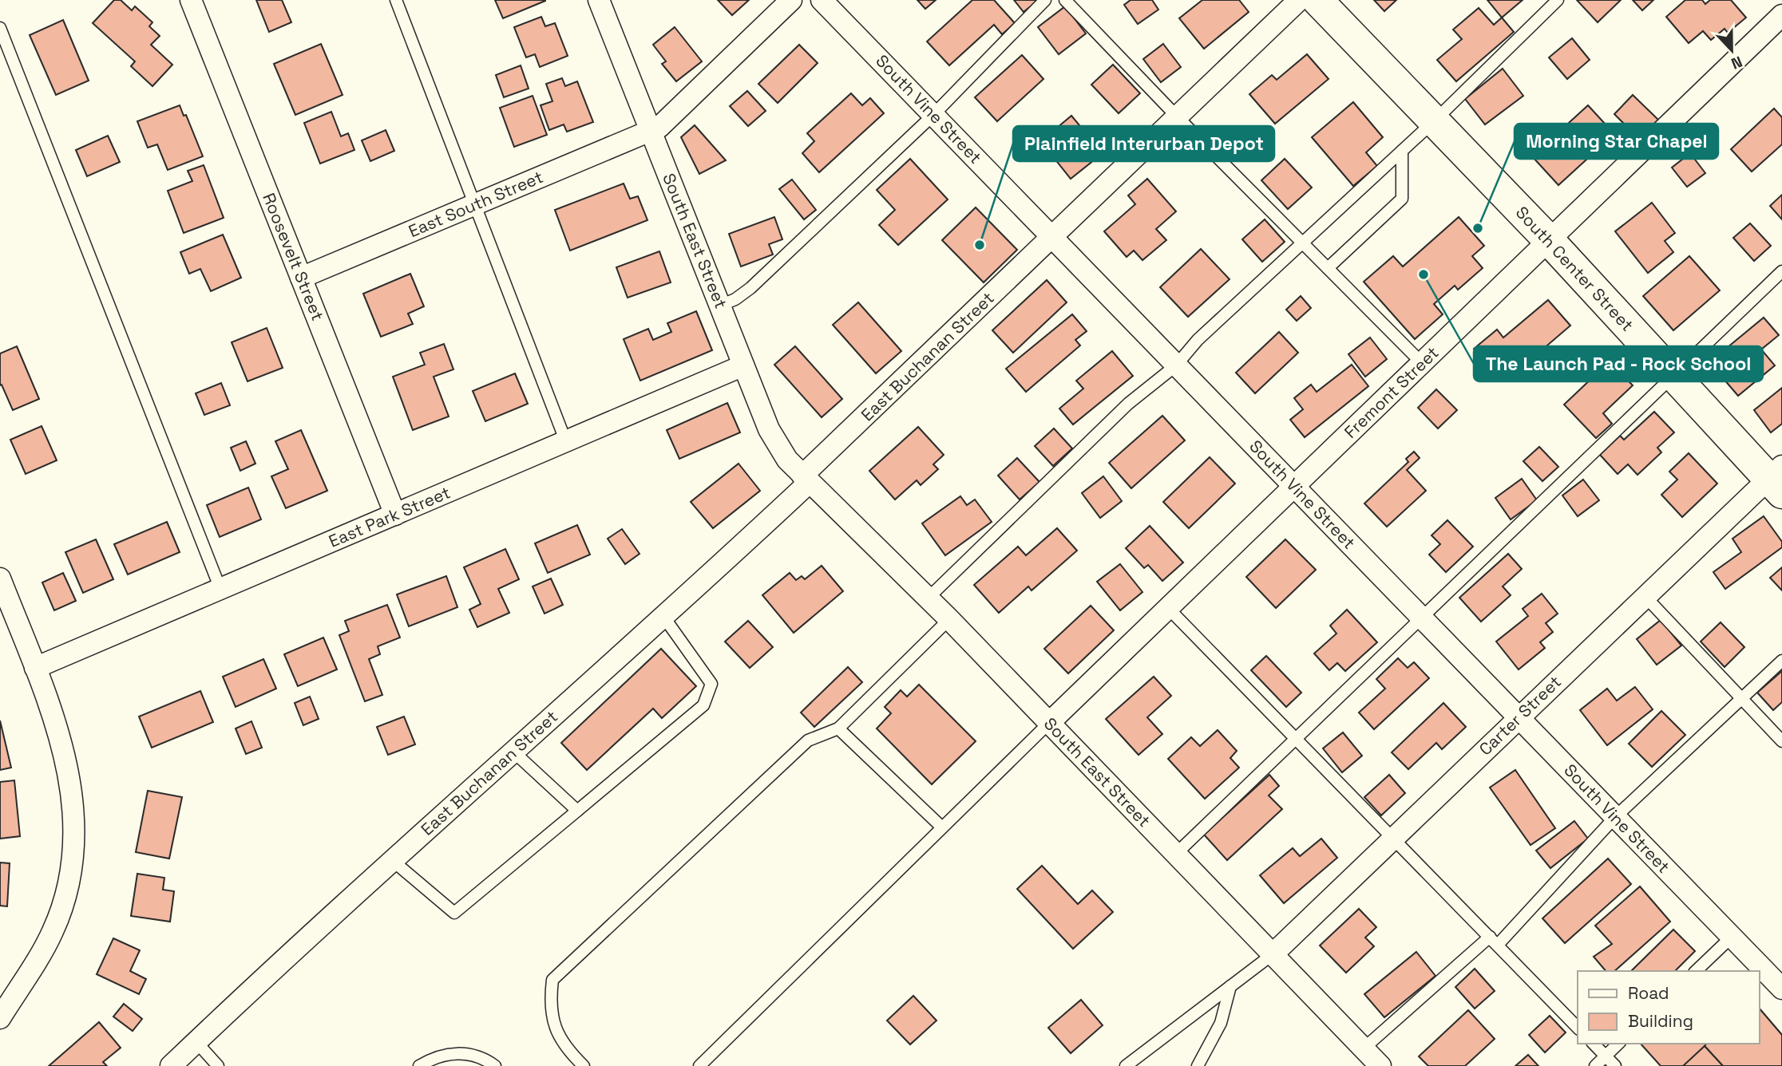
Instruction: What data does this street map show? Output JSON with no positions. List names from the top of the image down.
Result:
{
  "streets": {
    "main road": ["South Center Street"],
    "street": [
      "South Vine Street",
      "East South Street",
      "South East Street",
      "Roosevelt Street",
      "East Buchanan Street",
      "Fremont Street",
      "East Park Street",
      "Carter Street"
    ]
  },
  "crossings": [
    ["South Vine Street", "East Buchanan Street"],
    ["South Vine Street", "Fremont Street"],
    ["South Vine Street", "Carter Street"],
    ["East South Street", "South East Street"],
    ["East South Street", "Roosevelt Street"],
    ["South East Street", "East Buchanan Street"],
    ["South East Street", "Fremont Street"],
    ["South East Street", "East Park Street"],
    ["South East Street", "Carter Street"],
    ["Roosevelt Street", "East Park Street"],
    ["South Center Street", "Fremont Street"],
    ["South Center Street", "Carter Street"]
  ],
  "places": ["Morning Star Chapel", "Plainfield Interurban Depot", "The Launch Pad - Rock School"],
  "legend": ["Road", "Building"],
  "north": "bottom"
}
